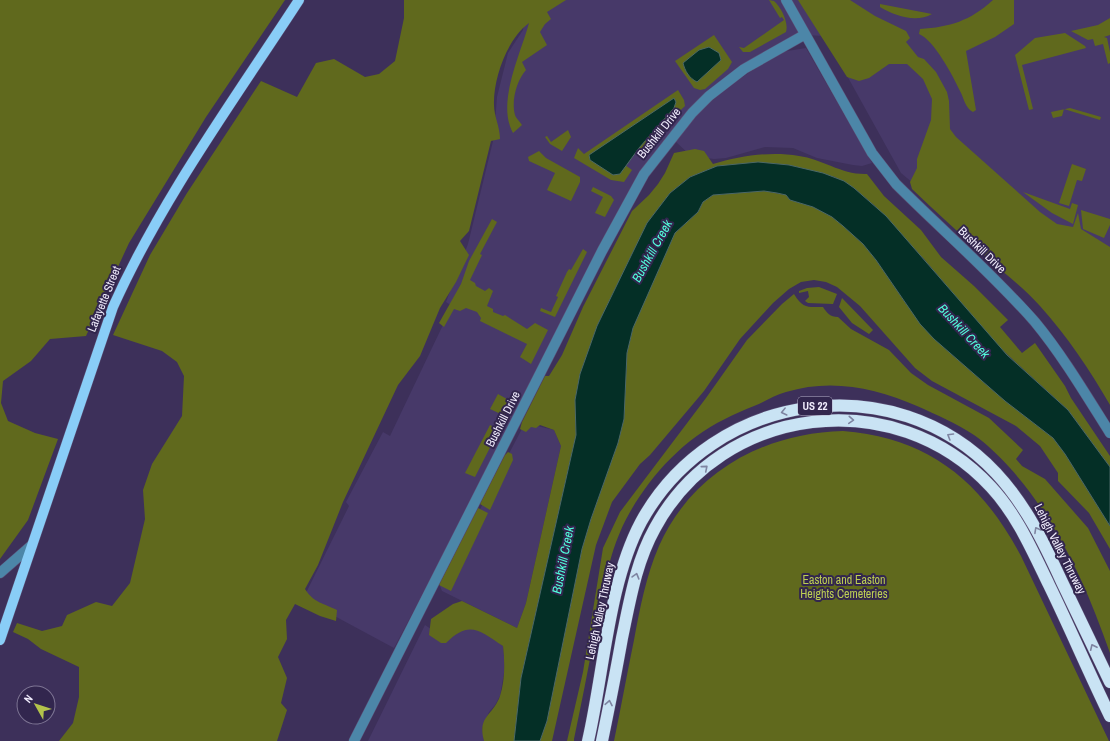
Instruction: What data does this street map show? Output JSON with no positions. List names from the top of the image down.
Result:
{
  "streets": {
    "highway": ["US 22", "Lehigh Valley Thruway"],
    "main road": ["Lafayette Street"],
    "street": ["Bushkill Drive"]
  },
  "water": ["Bushkill Creek"],
  "parks": ["Easton and Easton Heights Cemeteries"],
  "north": "top left"
}
